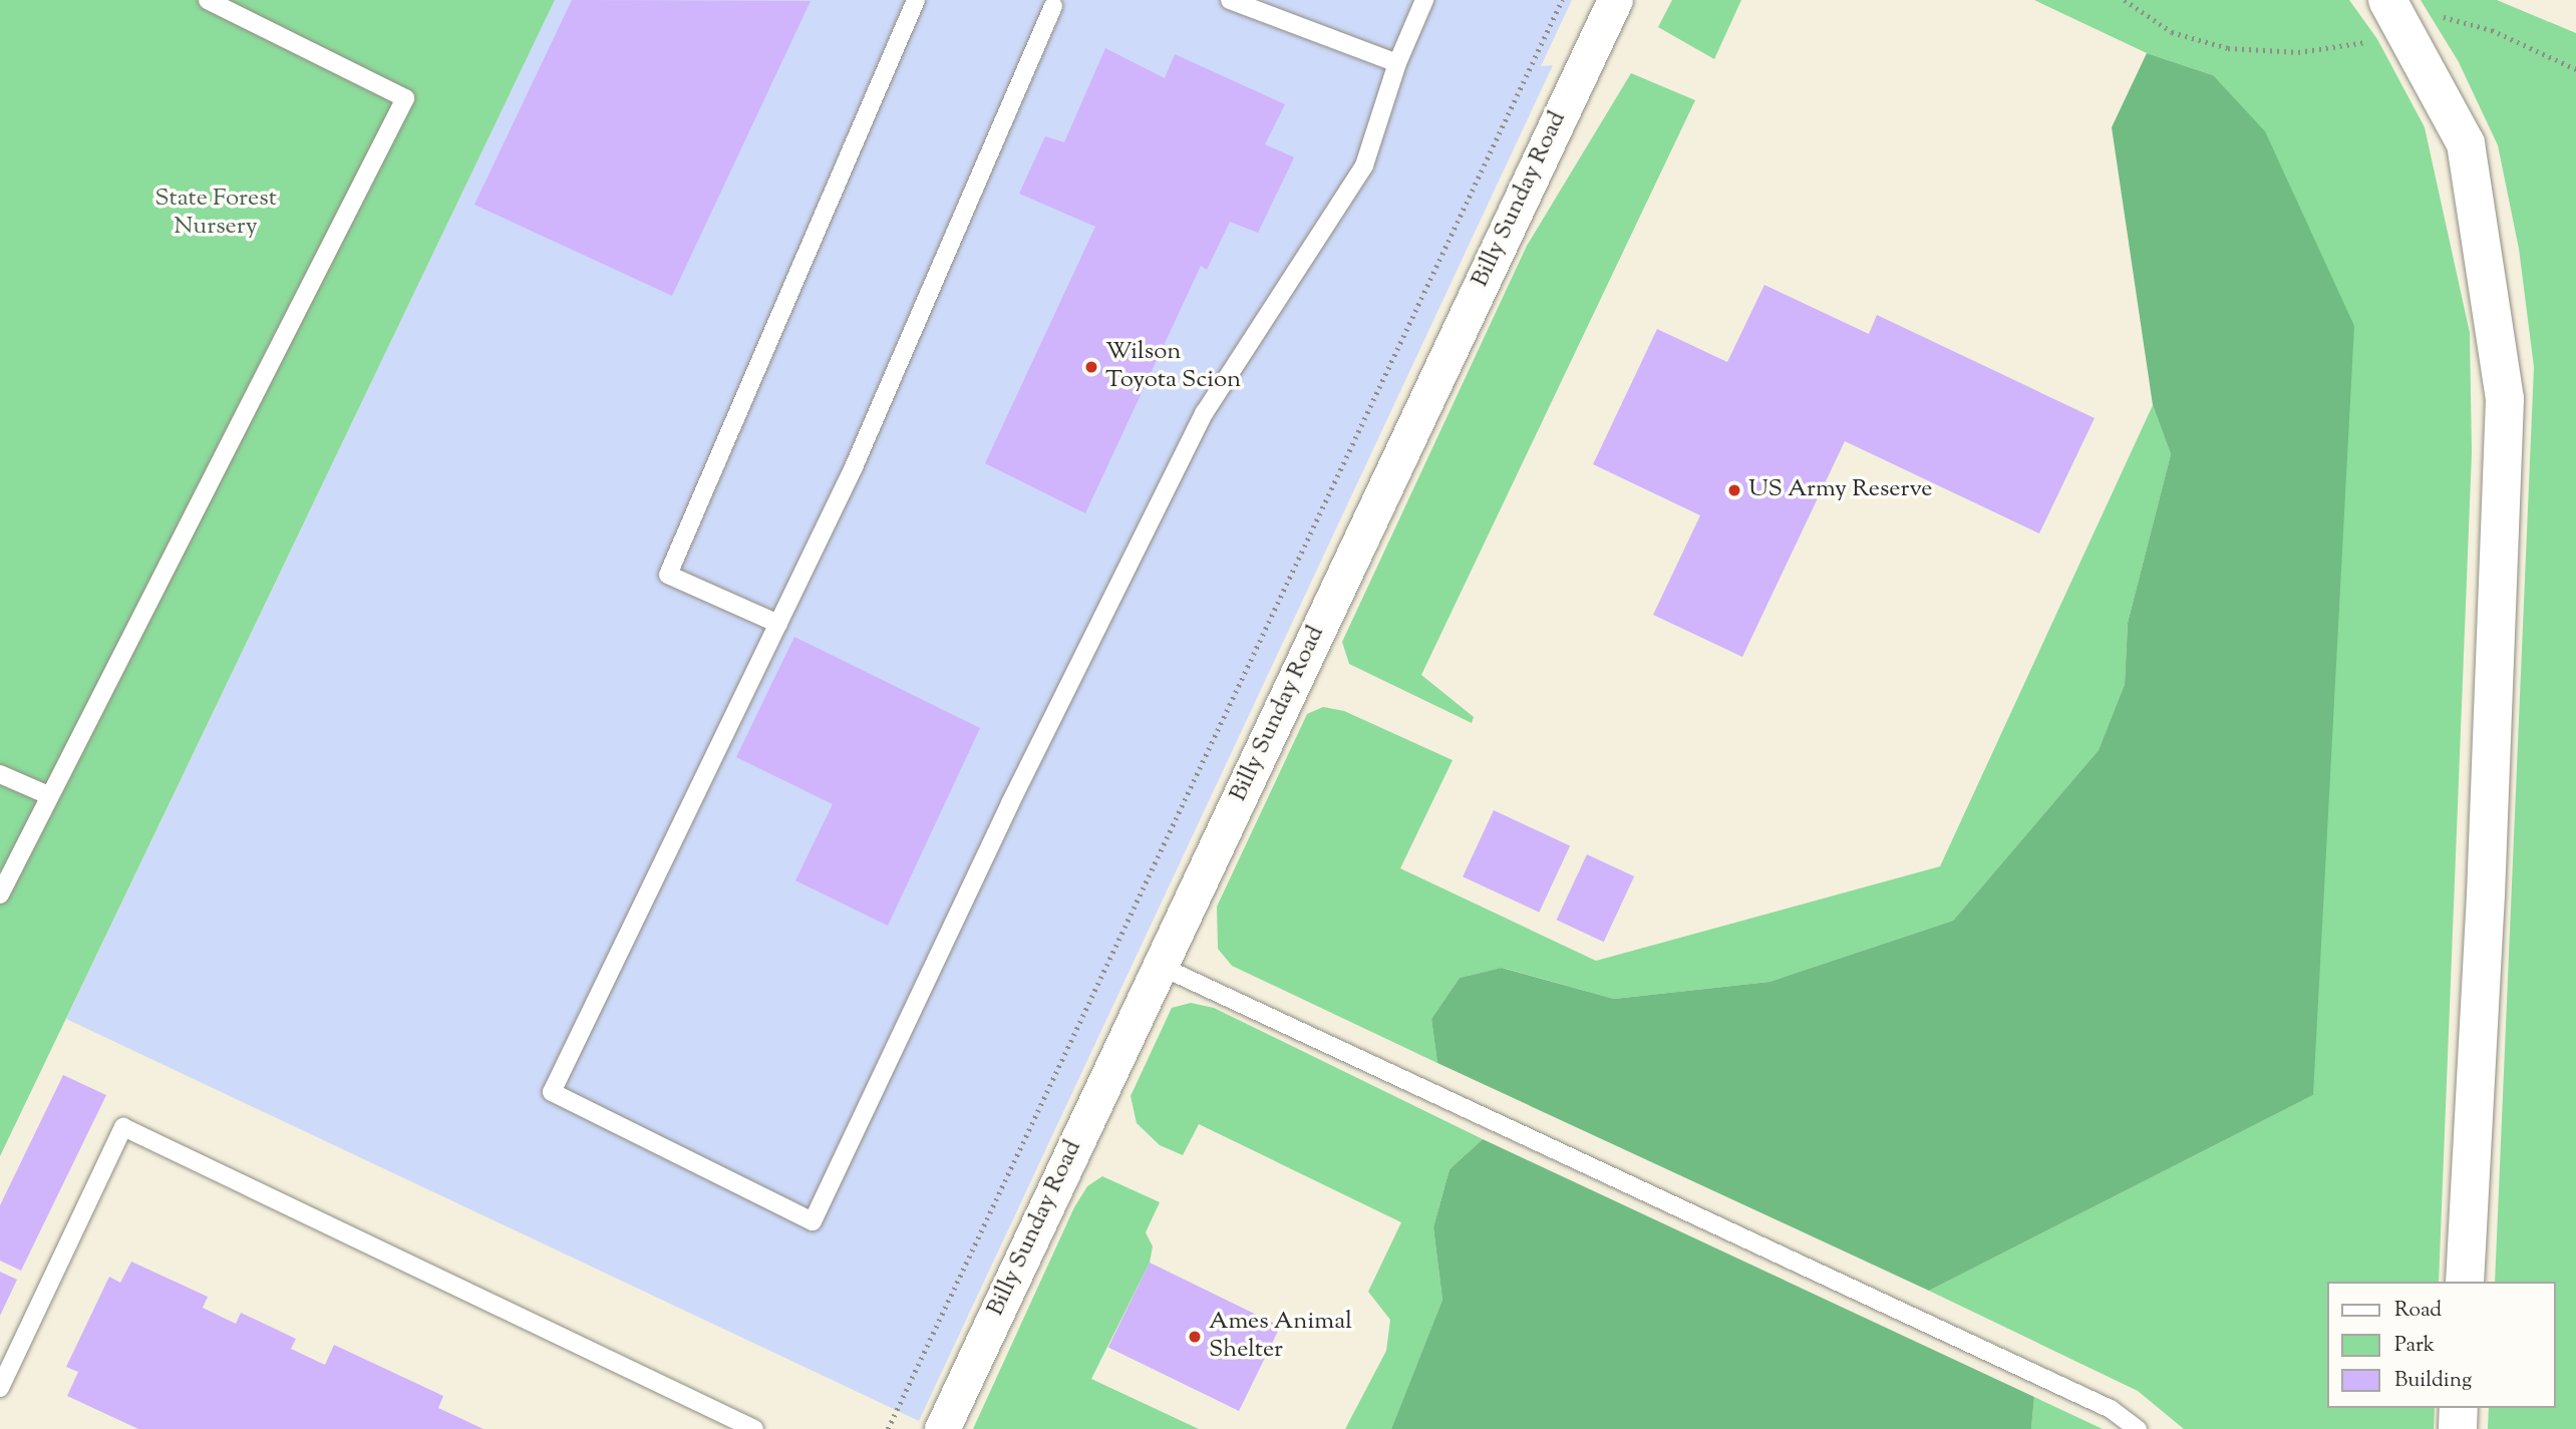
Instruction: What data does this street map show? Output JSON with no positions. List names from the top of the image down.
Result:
{
  "streets": {
    "street": ["Billy Sunday Road"]
  },
  "parks": ["State Forest Nursery"],
  "places": ["Wilson Toyota Scion", "US Army Reserve", "Ames Animal Shelter"],
  "legend": ["Road", "Park", "Building"]
}
